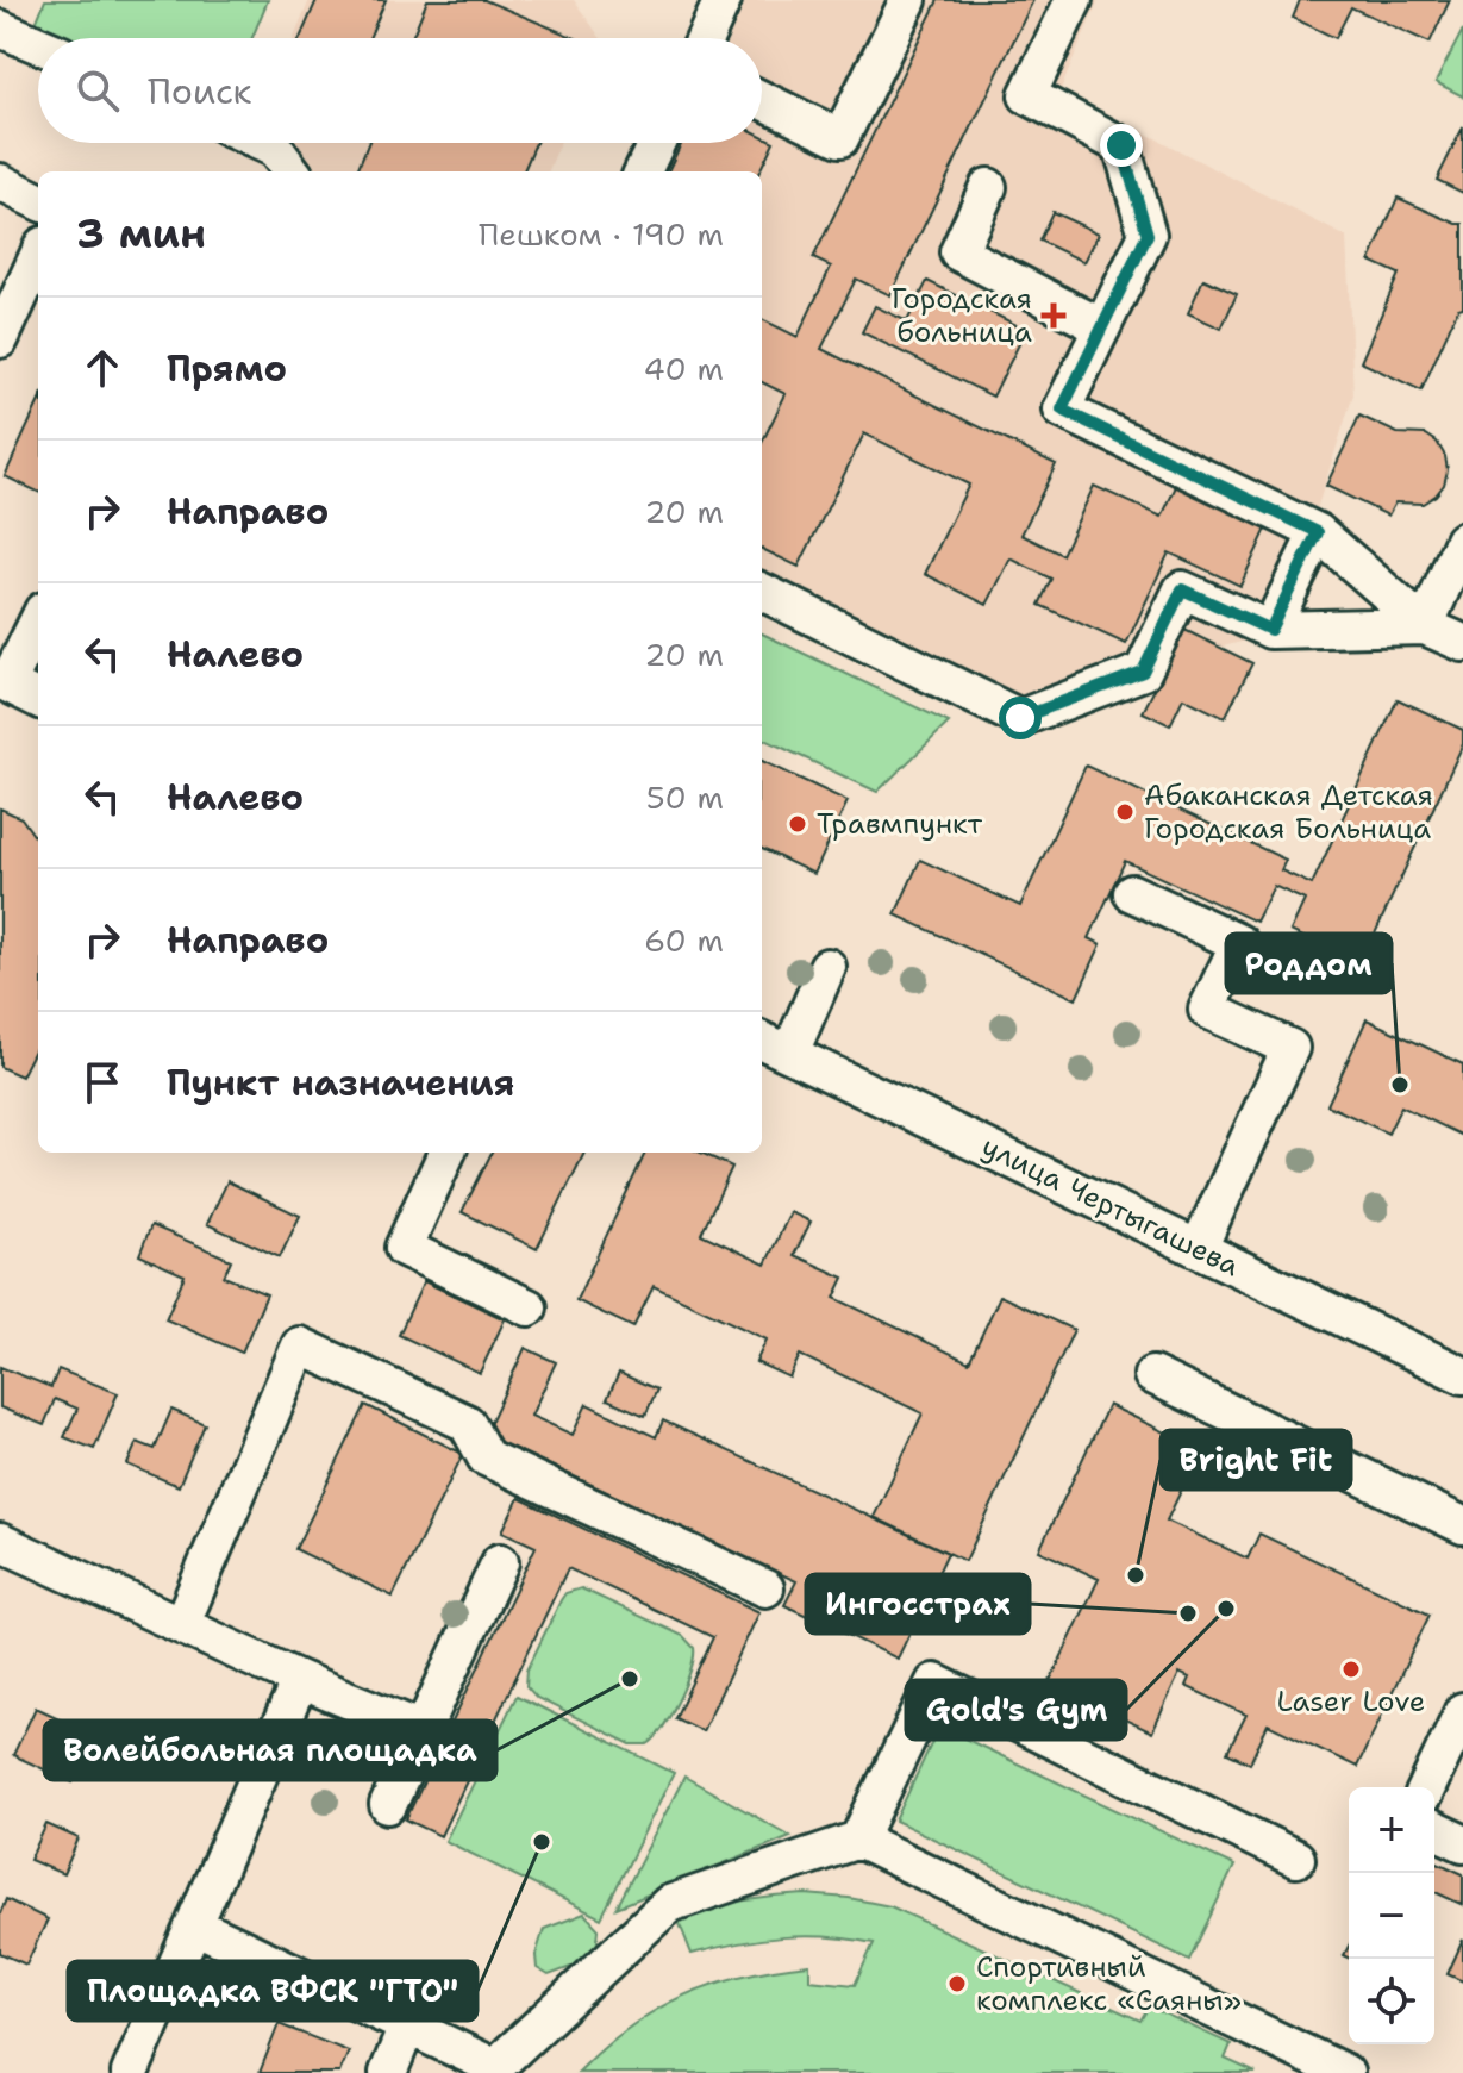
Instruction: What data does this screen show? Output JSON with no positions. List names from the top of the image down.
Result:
{
  "streets": {
    "street": ["улица Чертыгашева"]
  },
  "places": {
    "health": ["Городская больница"],
    "other": [
      "Абаканская Детская Городская Больница",
      "Травмпункт",
      "Роддом",
      "Bright Fit",
      "Gold's Gym",
      "Ингосстрах",
      "Laser Love",
      "Волейбольная площадка",
      "Площадка ВФСК \"ГТО\"",
      "Спортивный комплекс «Саяны»"
    ]
  },
  "page": {
    "search": "Поиск",
    "heading": ["3 мин", "Пешком · 190 m"],
    "list": [
      ["Прямо", "40 m"],
      ["Направо", "20 m"],
      ["Налево", "20 m"],
      ["Налево", "50 m"],
      ["Направо", "60 m"],
      "Пункт назначения"
    ],
    "map_buttons": ["+", "−"]
  }
}
